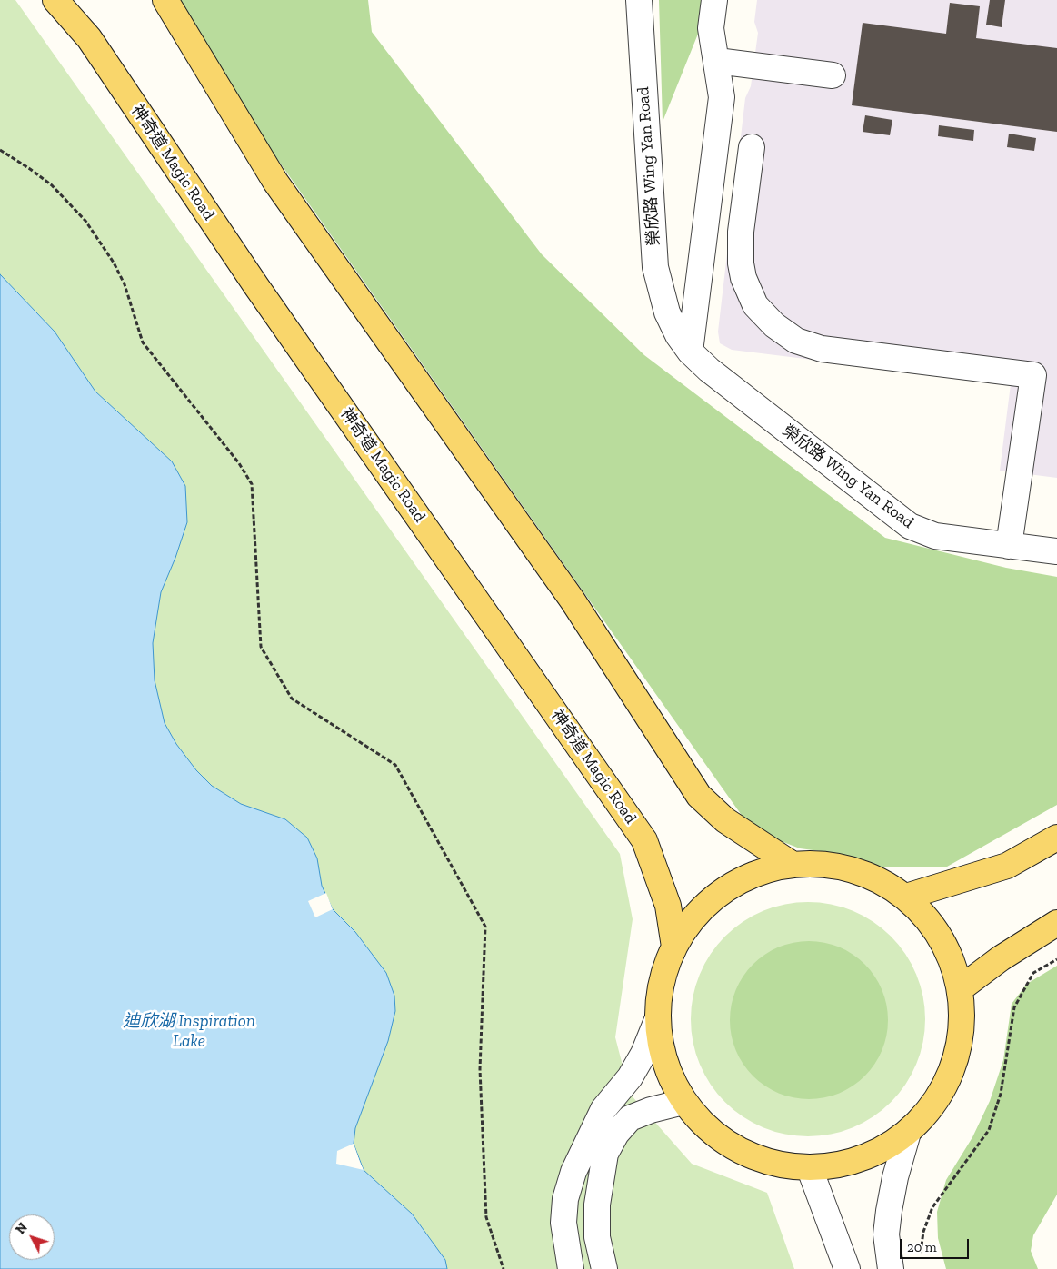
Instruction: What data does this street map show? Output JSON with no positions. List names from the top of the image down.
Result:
{
  "streets": {
    "main road": ["神奇道 Magic Road"],
    "street": ["榮欣路 Wing Yan Road"]
  },
  "water": ["迪欣湖 Inspiration Lake"],
  "scale_bar": "20 m",
  "north": "top left"
}
